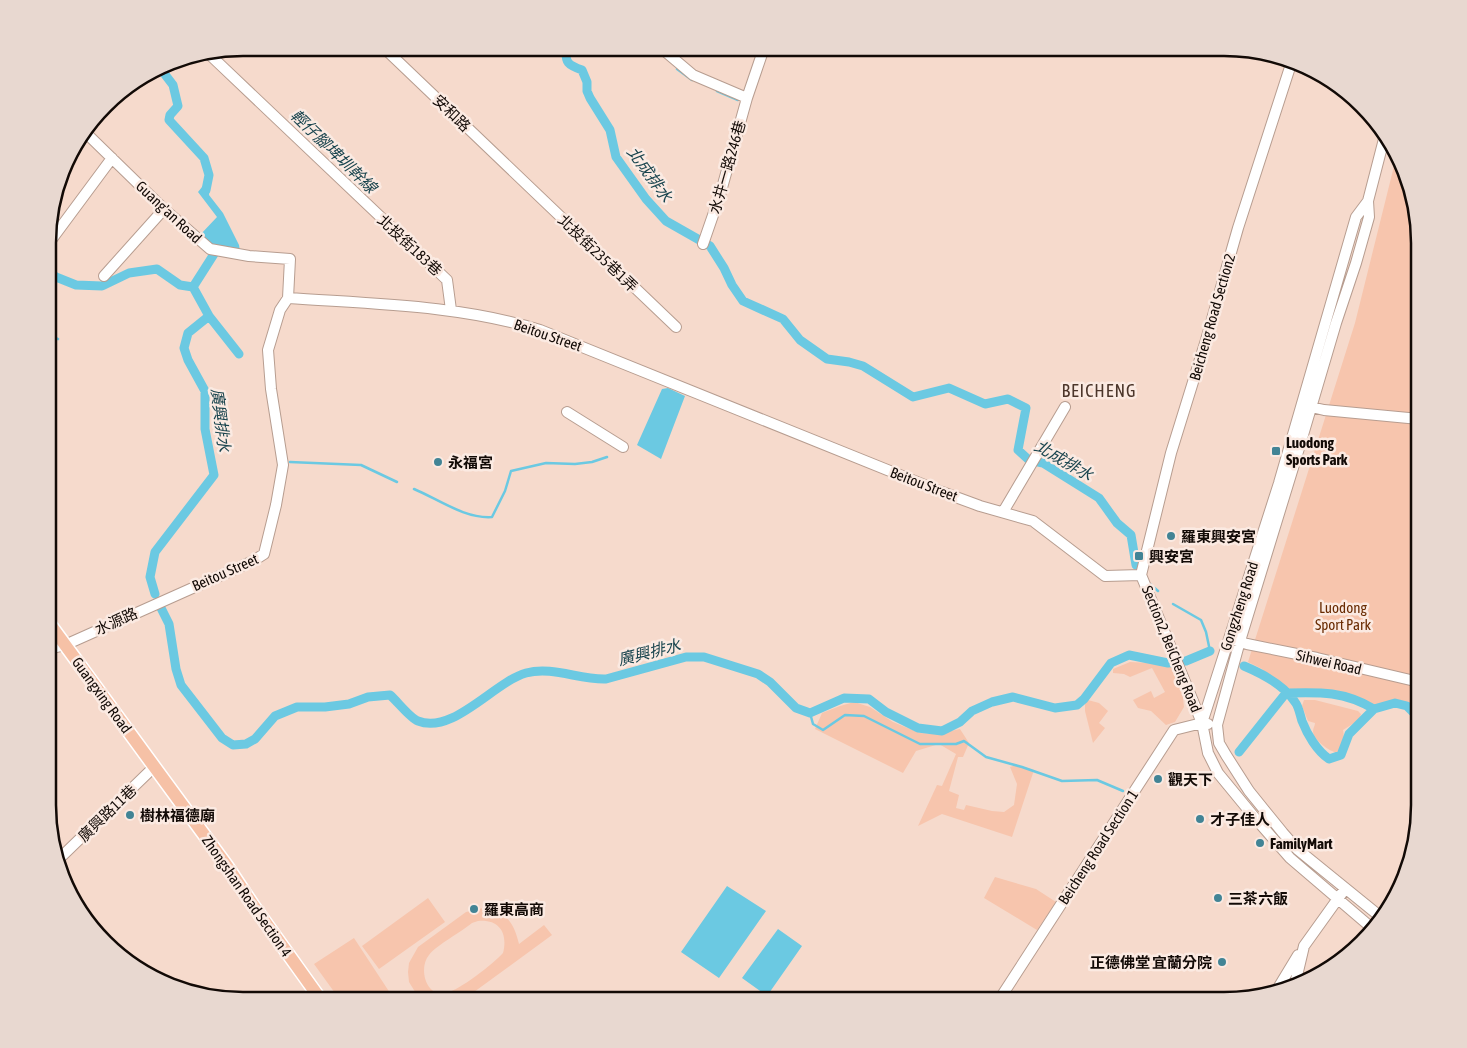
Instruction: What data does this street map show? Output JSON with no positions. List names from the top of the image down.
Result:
{
  "streets": {
    "main road": ["Guangxing Road", "Zhongshan Road Section 4"],
    "street": [
      "安和路",
      "水井一路246巷",
      "Guang'an Road",
      "北投街183巷",
      "北投街235巷1弄",
      "Beicheng Road Section2",
      "Beitou Street",
      "Gongzheng Road",
      "水源路",
      "Section2, BeiCheng Road",
      "Sihwei Road",
      "廣興路11巷",
      "Beicheng Road Section 1"
    ]
  },
  "crossings": [
    ["安和路", "北投街235巷1弄"],
    ["Guang'an Road", "Beitou Street"],
    ["北投街183巷", "Beitou Street"],
    ["Beicheng Road Section2", "Beitou Street"],
    ["Beicheng Road Section2", "Section2, BeiCheng Road"],
    ["Beitou Street", "水源路"],
    ["Beitou Street", "Section2, BeiCheng Road"],
    ["Gongzheng Road", "Section2, BeiCheng Road"],
    ["Gongzheng Road", "Sihwei Road"],
    ["Gongzheng Road", "Beicheng Road Section 1"],
    ["水源路", "Guangxing Road"],
    ["Section2, BeiCheng Road", "Beicheng Road Section 1"],
    ["Guangxing Road", "廣興路11巷"],
    ["Guangxing Road", "Zhongshan Road Section 4"],
    ["廣興路11巷", "Zhongshan Road Section 4"]
  ],
  "districts": ["BEICHENG"],
  "water": ["輕仔腳埤圳幹線", "北成排水", "廣興排水"],
  "parks": ["Luodong Sport Park"],
  "places": {
    "transit": ["Luodong Sports Park", "興安宮"],
    "other": [
      "永福宮",
      "羅東興安宮",
      "觀天下",
      "樹林福德廟",
      "才子佳人",
      "FamilyMart",
      "三茶六飯",
      "羅東高商",
      "正德佛堂 宜蘭分院"
    ]
  }
}
